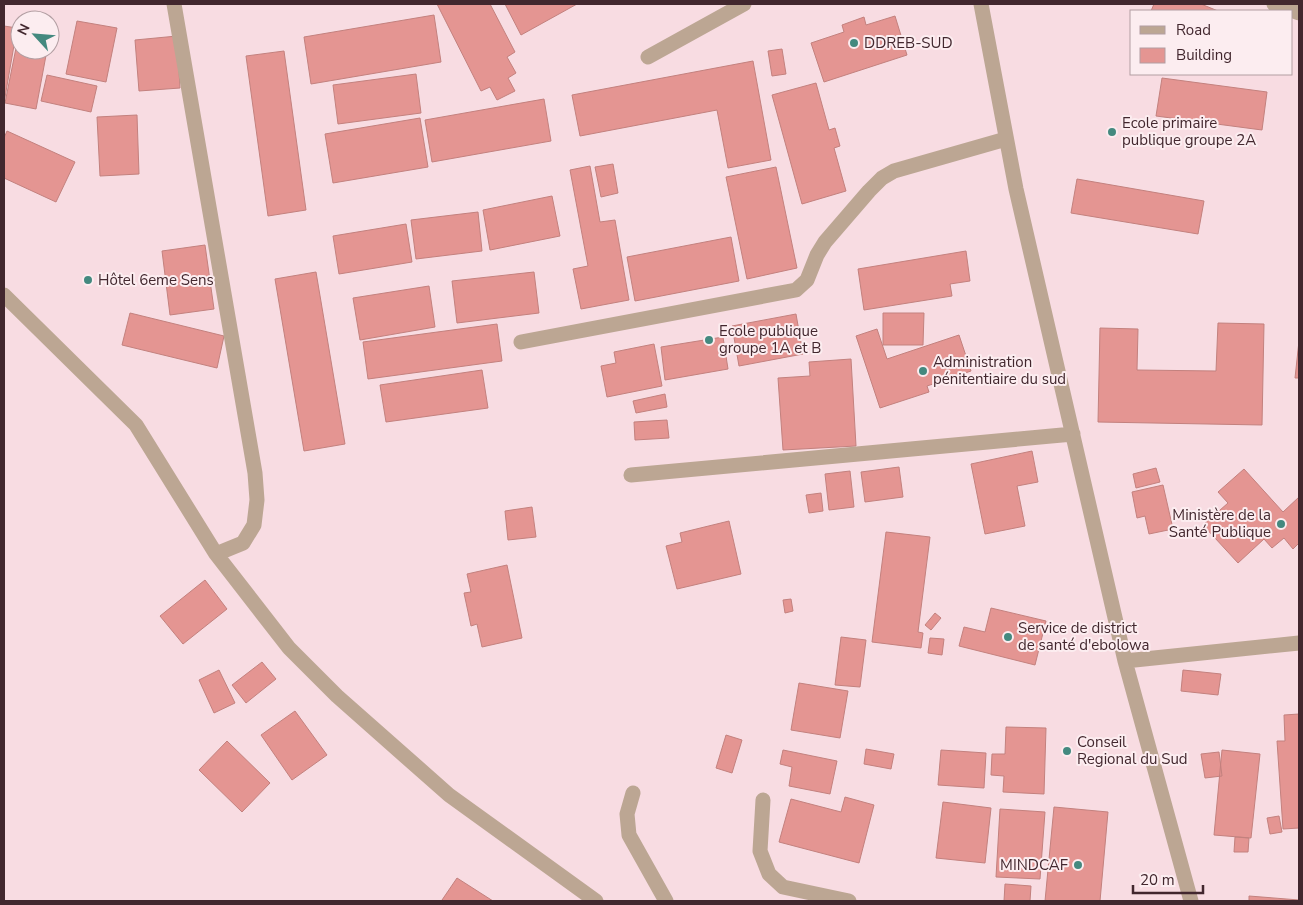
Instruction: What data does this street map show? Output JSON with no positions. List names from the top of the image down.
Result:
{
  "places": [
    "DDREB-SUD",
    "Ecole primaire publique groupe 2A",
    "Hôtel 6eme Sens",
    "Ecole publique groupe 1A et B",
    "Administration pénitentiaire du sud",
    "Ministère de la Santé Publique",
    "Service de district de santé d'ebolowa",
    "Conseil Regional du Sud",
    "MINDCAF"
  ],
  "legend": ["Road", "Building"],
  "scale_bar": "20 m",
  "north": "top left"
}
